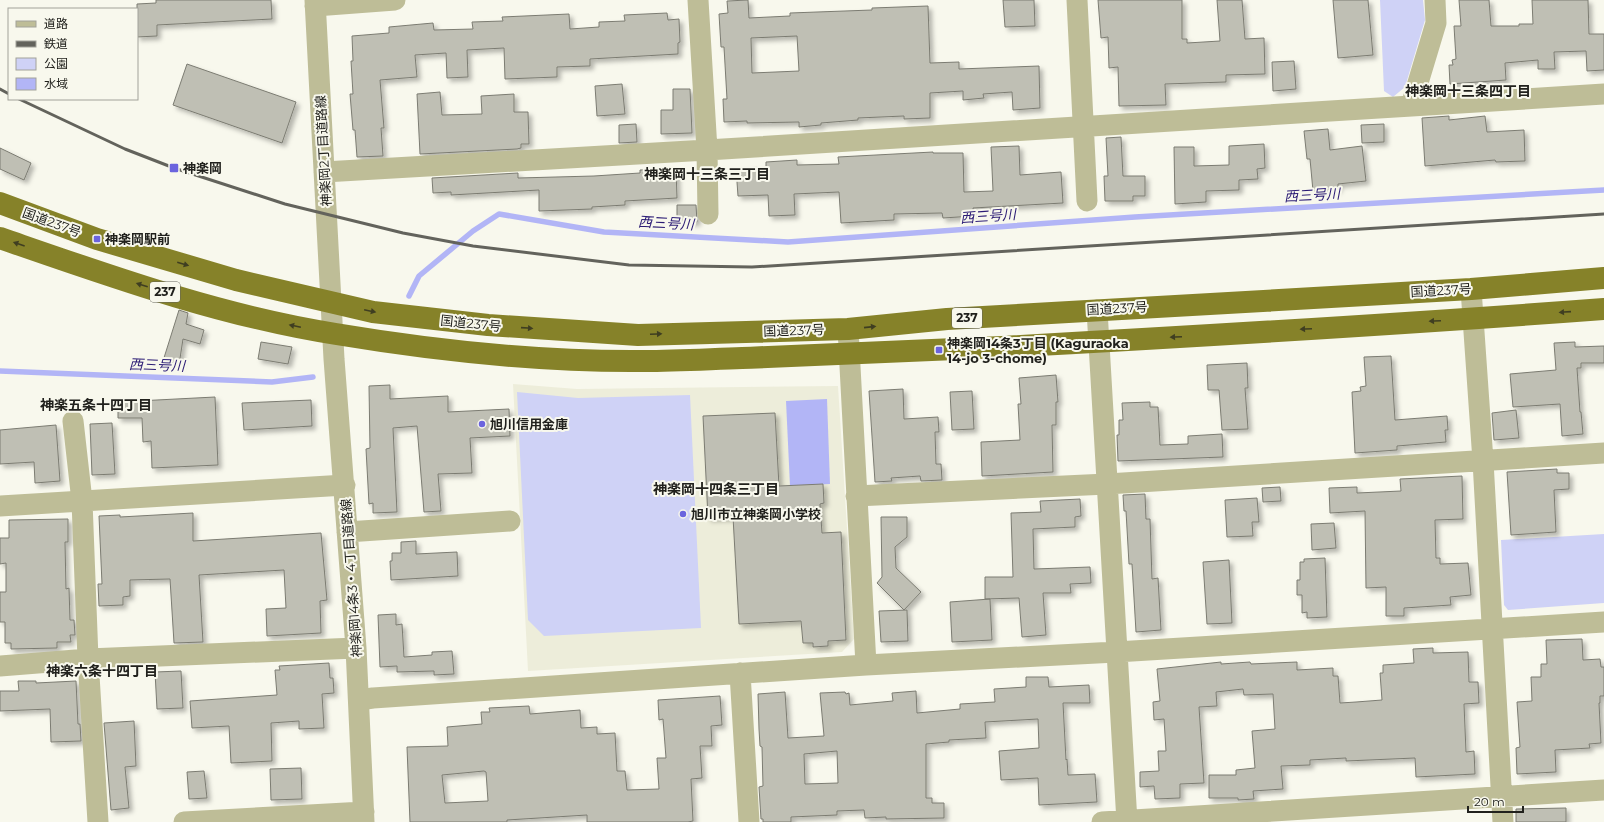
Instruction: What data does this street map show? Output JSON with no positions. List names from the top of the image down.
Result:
{
  "streets": {
    "highway": ["国道237号", "237"],
    "street": ["神楽岡2丁目道路線", "神楽岡14条3・4丁目道路線"]
  },
  "crossings": [
    ["神楽岡2丁目道路線", "国道237号"],
    ["神楽岡2丁目道路線", "神楽岡14条3・4丁目道路線"],
    ["国道237号", "神楽岡14条3・4丁目道路線"]
  ],
  "districts": [
    "神楽岡十三条四丁目",
    "神楽岡十三条三丁目",
    "神楽五条十四丁目",
    "神楽岡十四条三丁目",
    "神楽六条十四丁目"
  ],
  "water": ["西三号川"],
  "places": {
    "transit": ["神楽岡", "神楽岡駅前", "神楽岡14条3丁目 (Kaguraoka 14-jo 3-chome)"],
    "other": ["旭川信用金庫", "旭川市立神楽岡小学校"]
  },
  "legend": [
    "道路",
    "鉄道",
    "公園",
    "水域"
  ],
  "scale_bar": "20 m"
}
